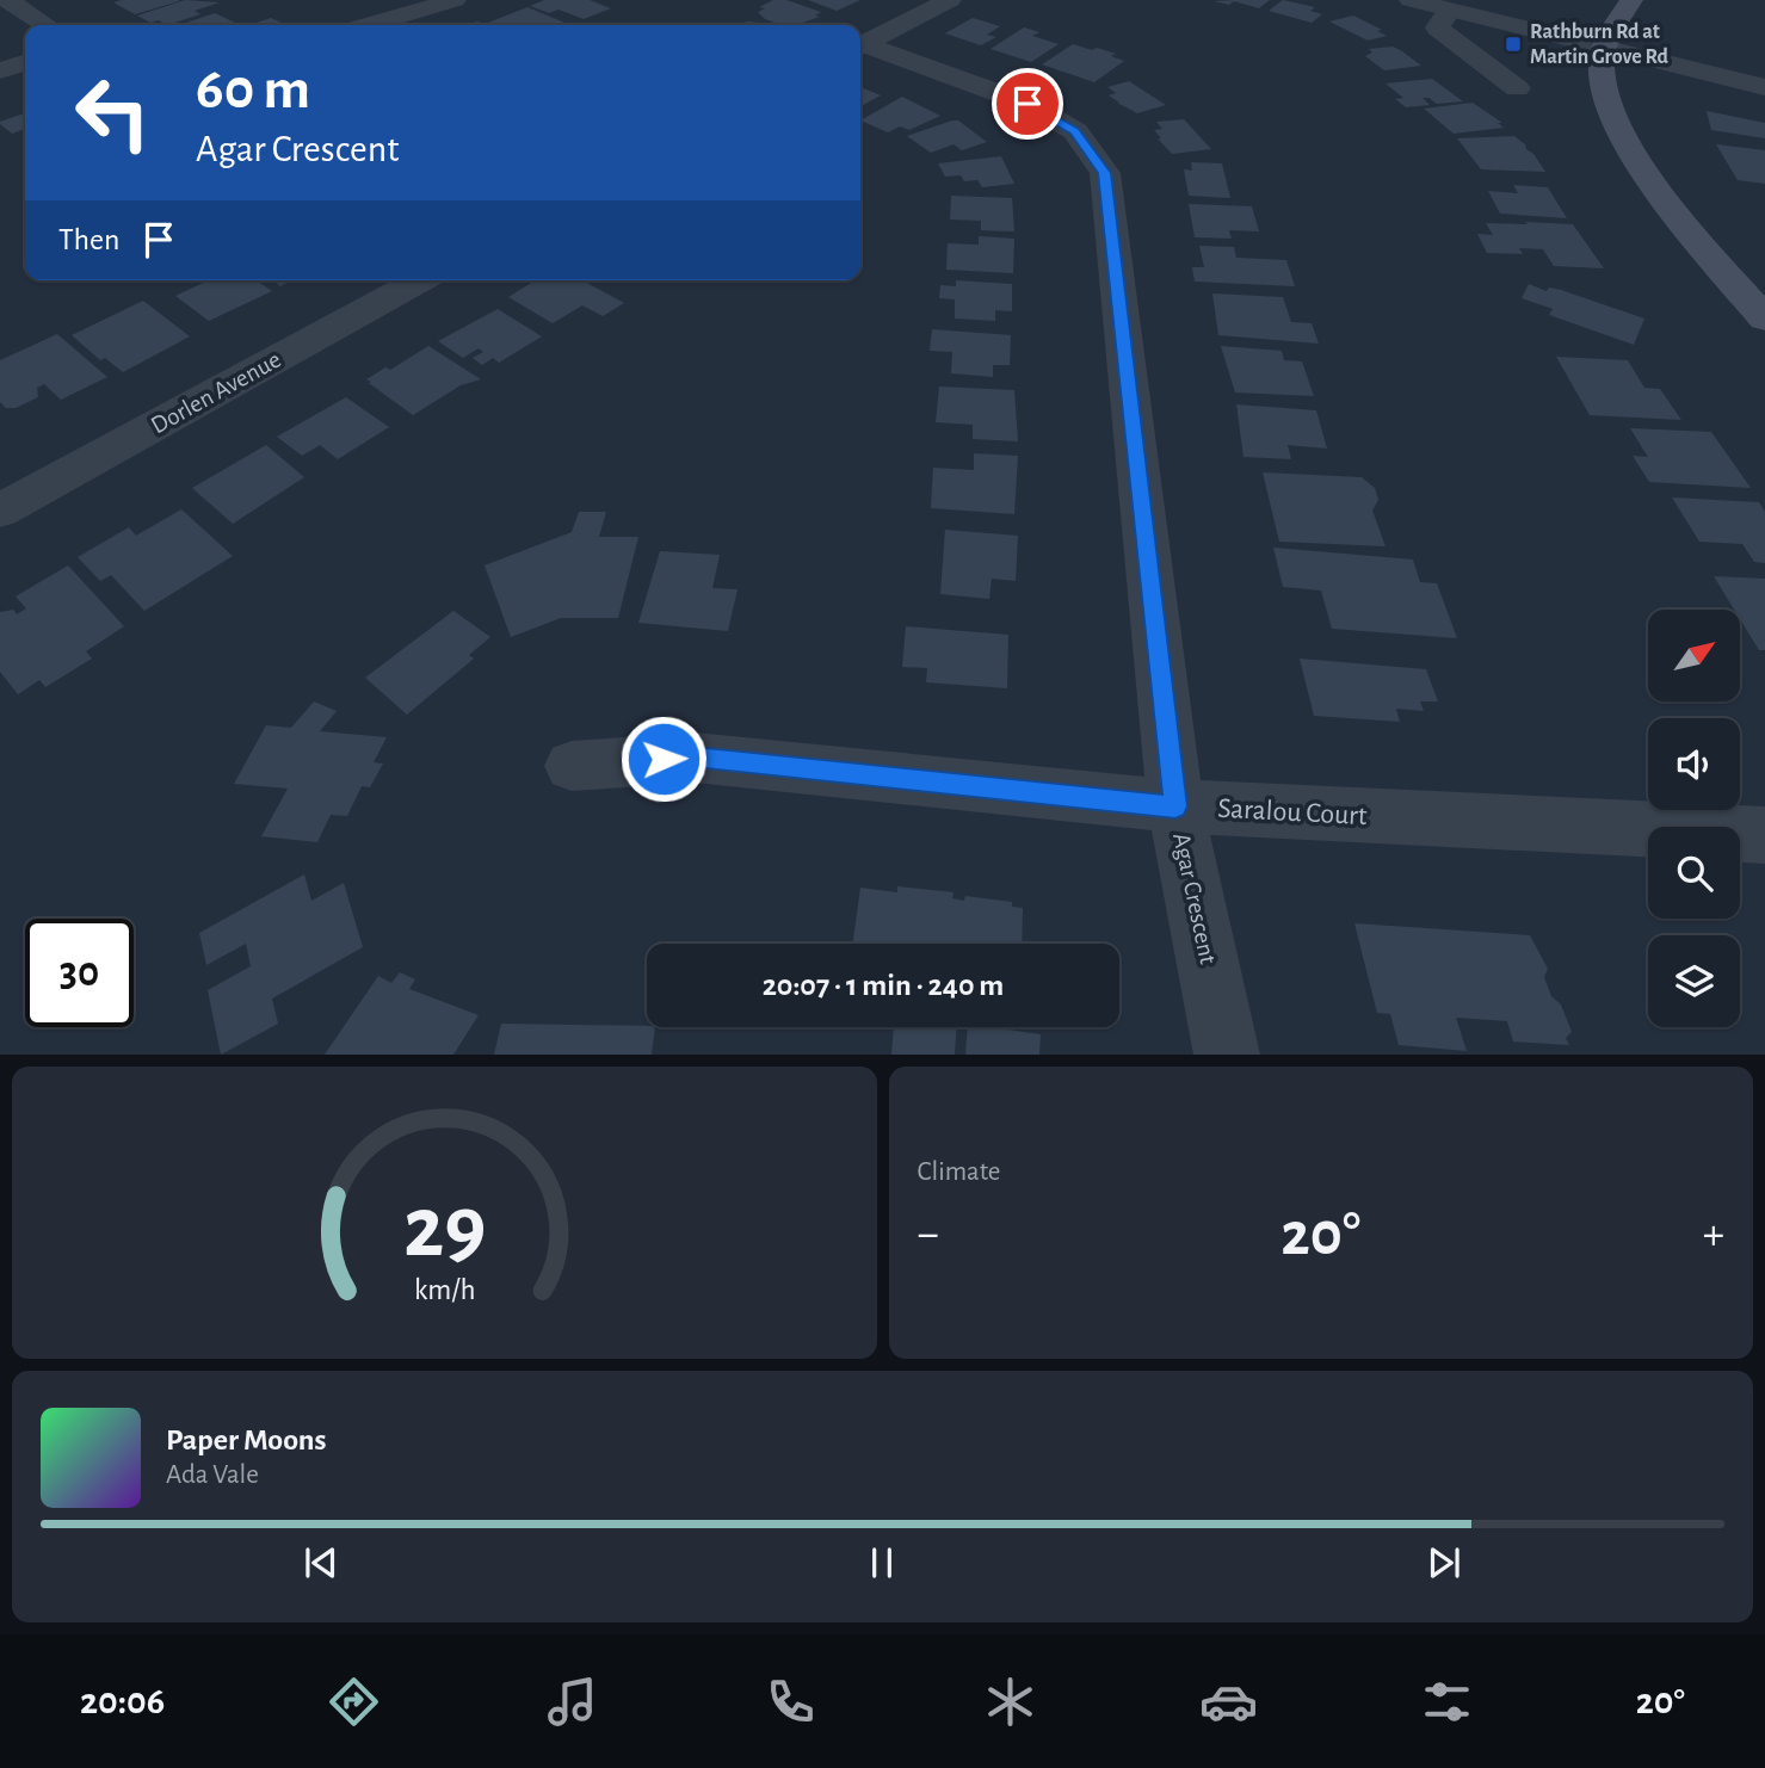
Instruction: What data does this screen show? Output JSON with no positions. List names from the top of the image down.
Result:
{
  "streets": {
    "street": ["Dorlen Avenue", "Saralou Court", "Agar Crescent"]
  },
  "crossings": [
    ["Saralou Court", "Agar Crescent"]
  ],
  "places": {
    "transit": ["Rathburn Rd at Martin Grove Rd"]
  },
  "north": "top right",
  "page": {
    "turn": ["60 m", "Agar Crescent"],
    "then": "Then",
    "limit": "30",
    "trip": "20:07 · 1 min · 240 m",
    "tile": "Climate",
    "heat": ["−", "20°", "+"],
    "song": ["Paper Moons", "Ada Vale"],
    "tabs": ["20:06", "20°"],
    "gauge": ["29", "km/h"]
  }
}
